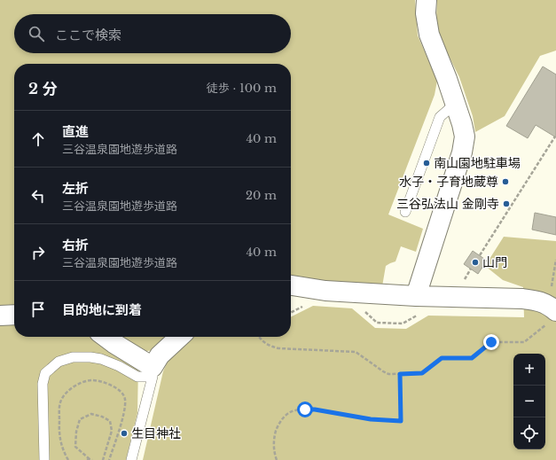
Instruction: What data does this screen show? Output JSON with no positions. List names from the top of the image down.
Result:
{
  "places": [
    "南山園地駐車場",
    "水子・子育地蔵尊",
    "三谷弘法山 金剛寺",
    "山門",
    "生目神社"
  ],
  "page": {
    "search": "ここで検索",
    "heading": ["2 分", "徒歩 · 100 m"],
    "list": [
      ["直進", "三谷温泉園地遊歩道路", "40 m"],
      ["左折", "三谷温泉園地遊歩道路", "20 m"],
      ["右折", "三谷温泉園地遊歩道路", "40 m"],
      "目的地に到着"
    ],
    "map_buttons": ["+", "−"]
  }
}
